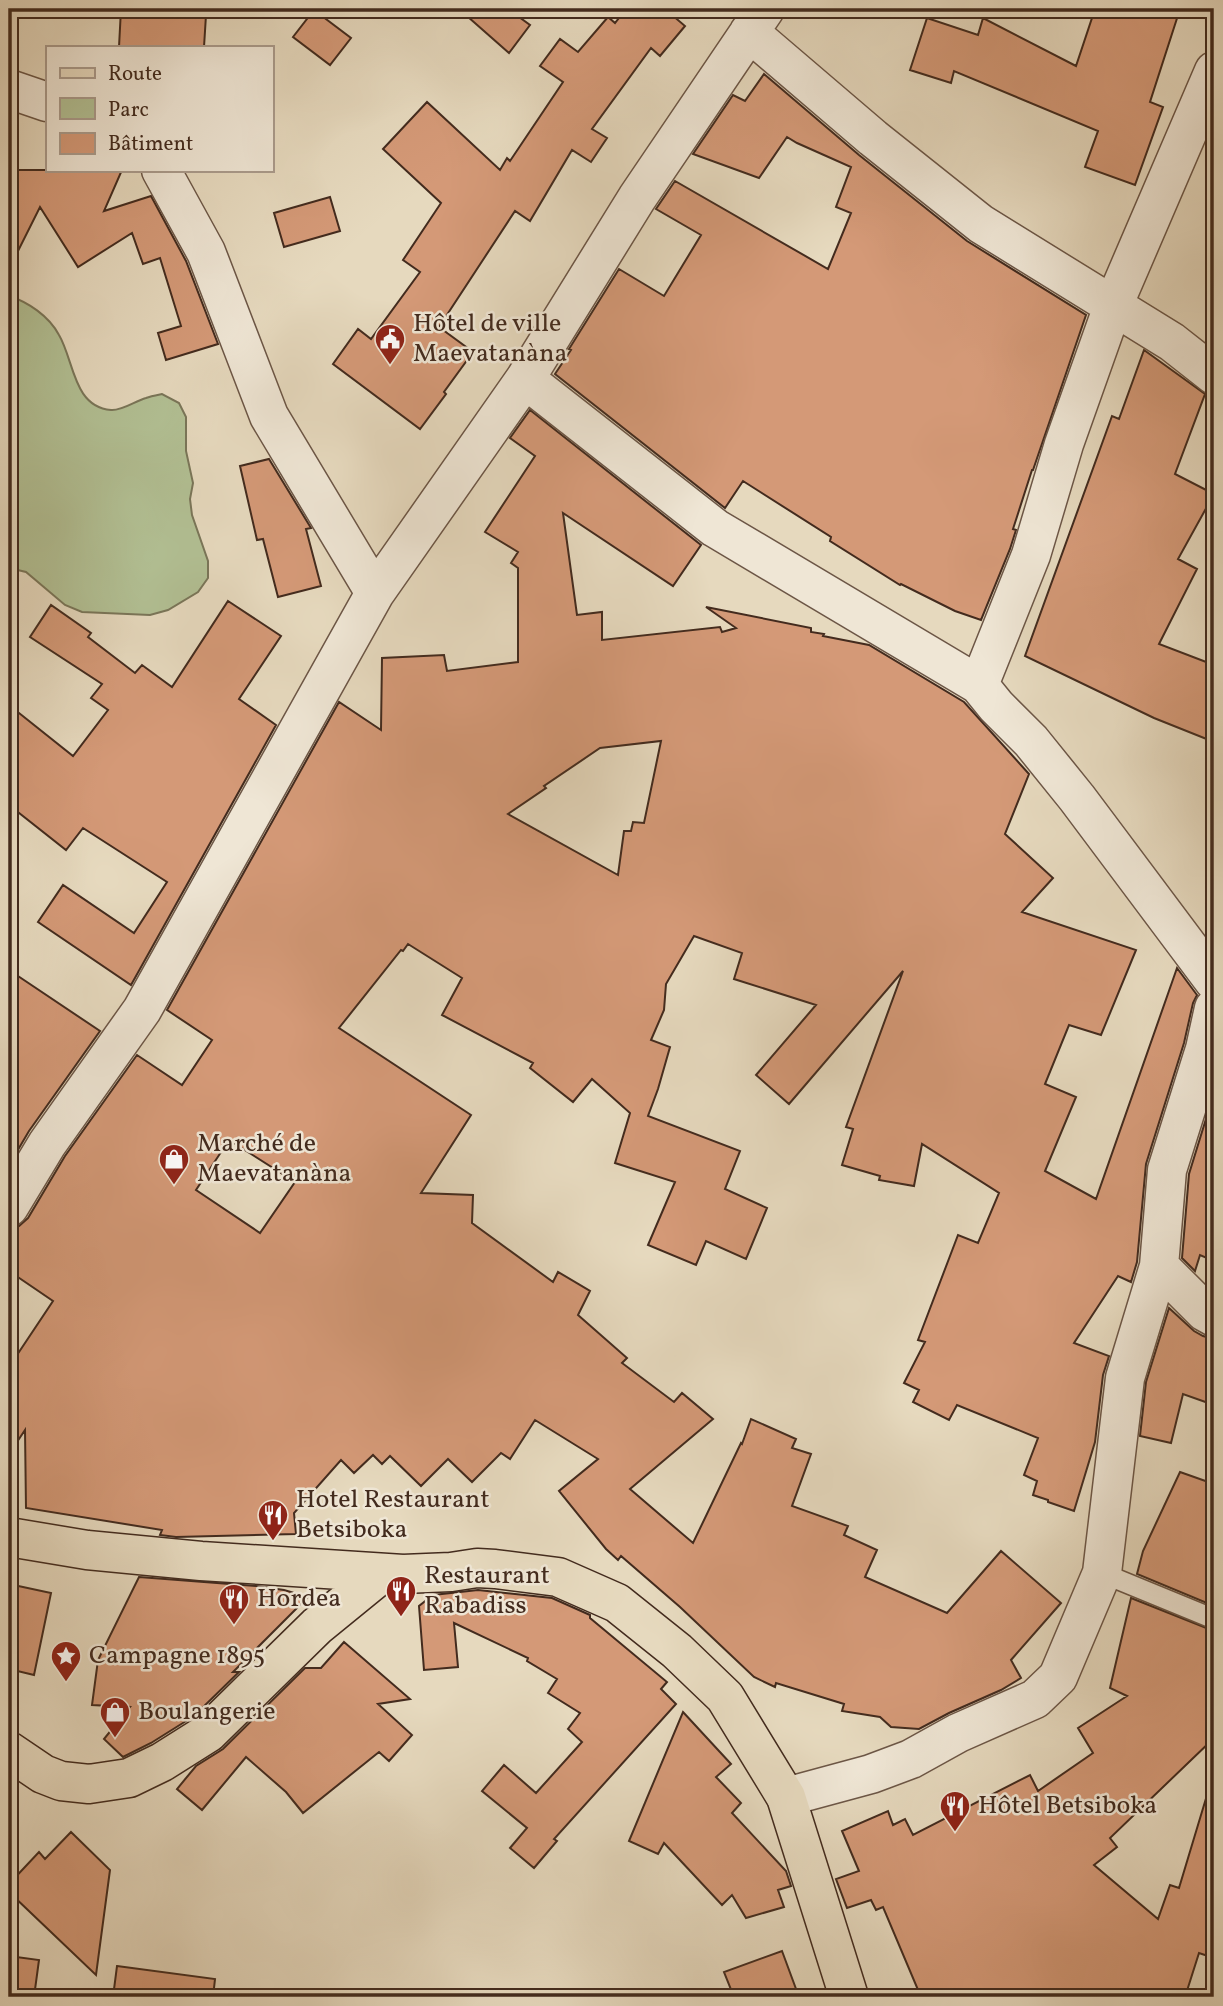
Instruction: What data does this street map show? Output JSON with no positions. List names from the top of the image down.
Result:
{
  "places": {
    "public building": ["Hôtel de ville Maevatanàna"],
    "shop": ["Marché de Maevatanàna", "Boulangerie"],
    "restaurant": [
      "Hotel Restaurant Betsiboka",
      "Restaurant Rabadiss",
      "Hordea",
      "Hôtel Betsiboka"
    ],
    "place": ["Campagne 1895"]
  },
  "legend": ["Route", "Parc", "Bâtiment"]
}
